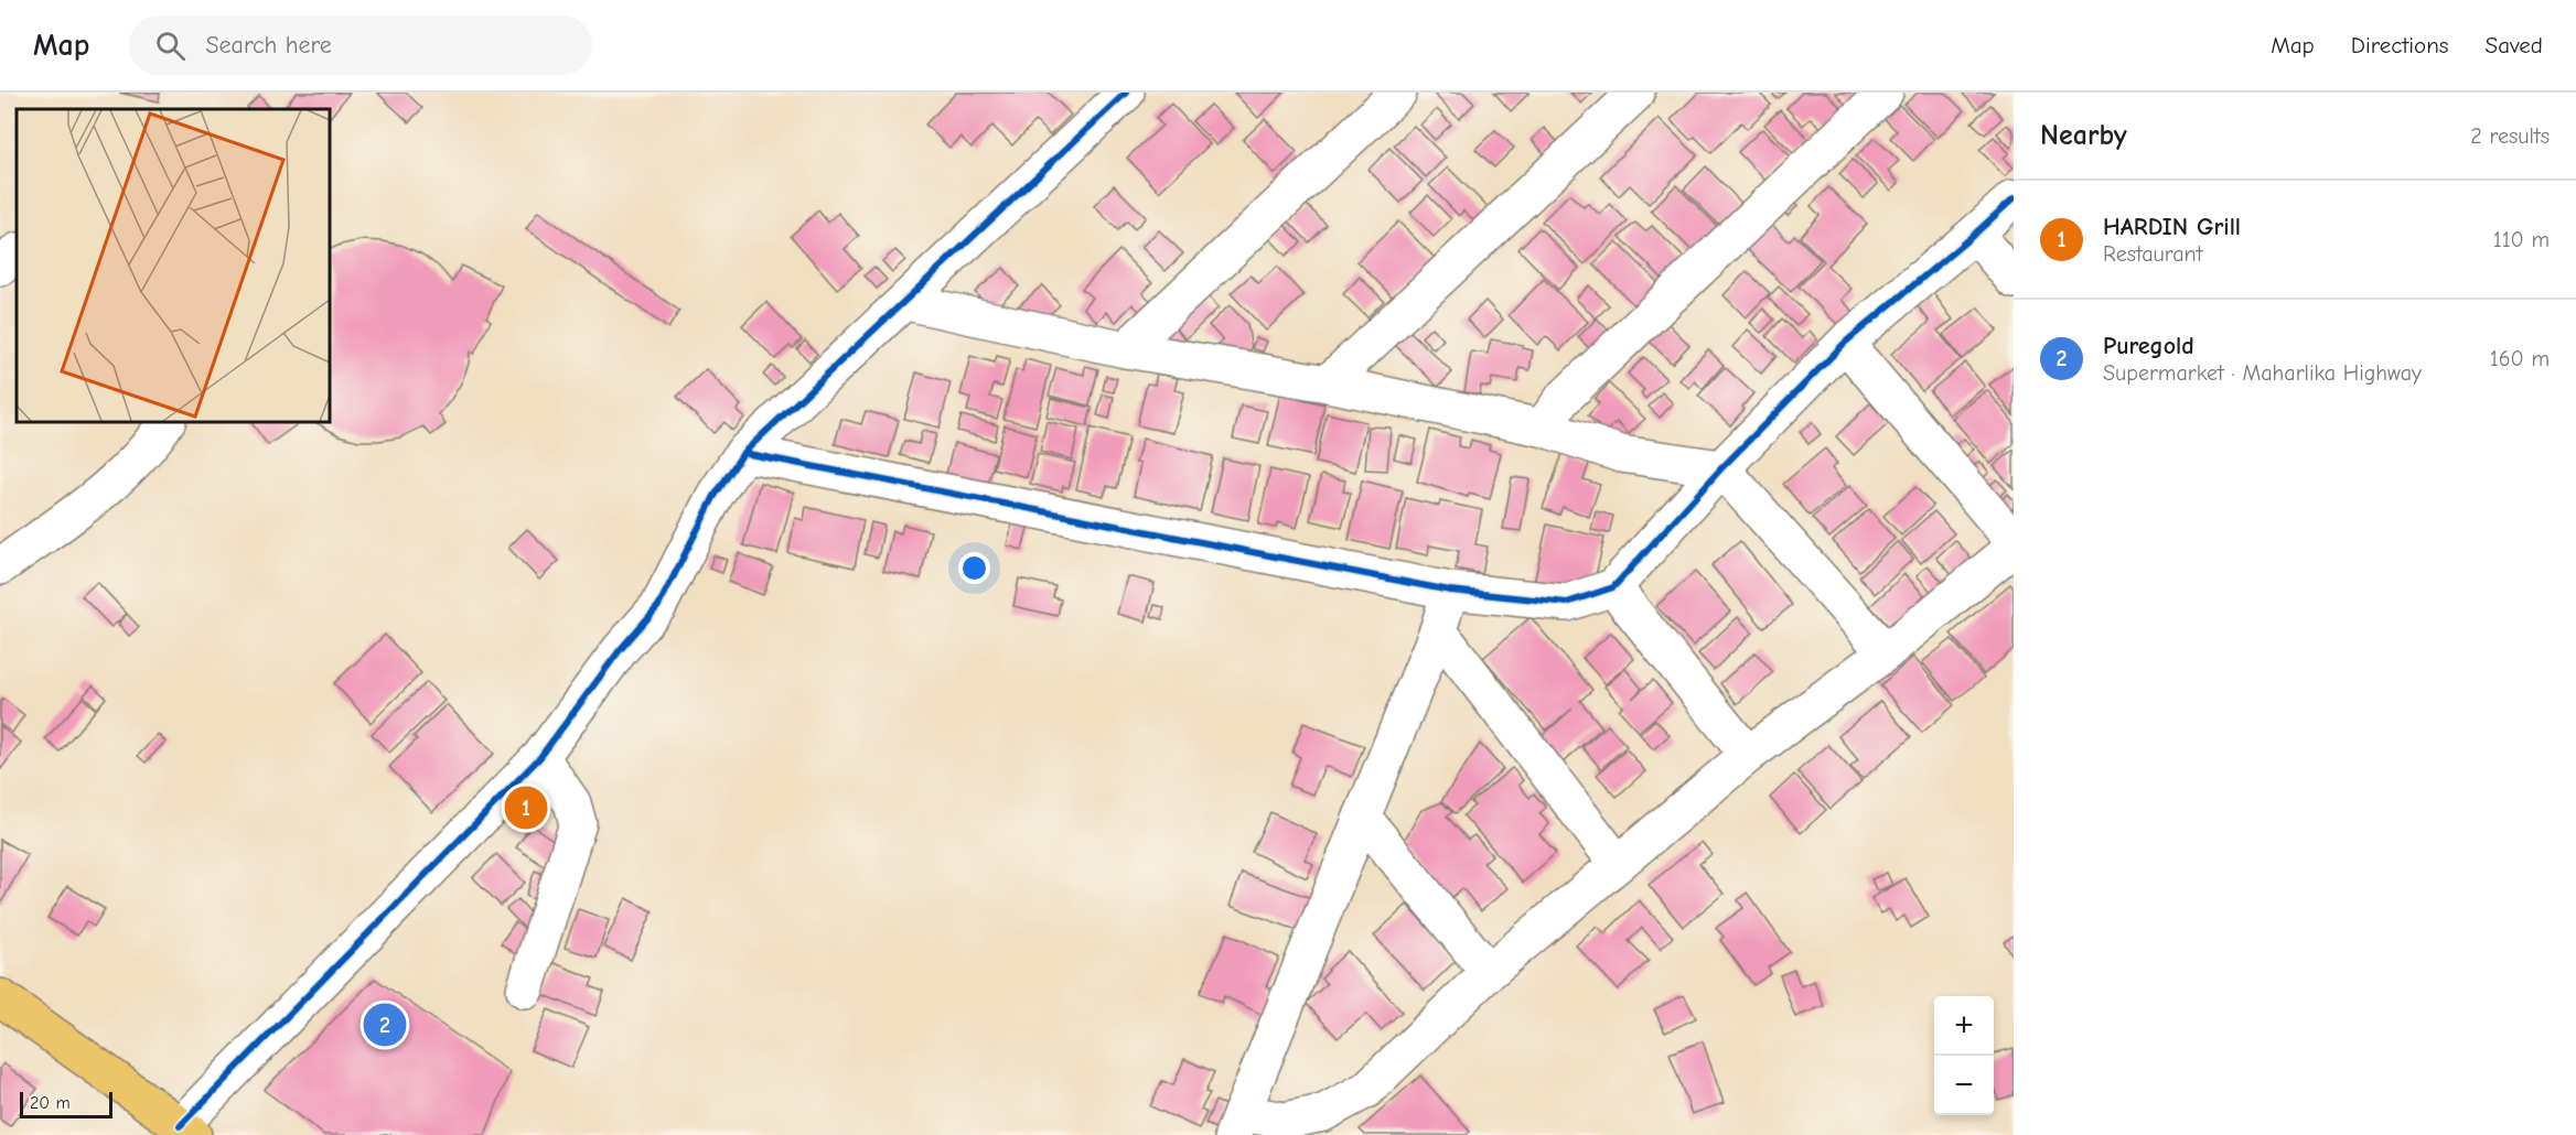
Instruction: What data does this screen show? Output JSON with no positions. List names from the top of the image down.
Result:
{
  "scale_bar": "20 m",
  "page": {
    "header": "Map",
    "search": "Search here",
    "nav": ["Map", "Directions", "Saved"],
    "heading": ["Nearby", "2 results"],
    "list": [
      {
        "mark": "1",
        "name": "HARDIN Grill",
        "note": "Restaurant",
        "value": "110 m"
      },
      {
        "mark": "2",
        "name": "Puregold",
        "note": "Supermarket · Maharlika Highway",
        "value": "160 m"
      }
    ],
    "pins": ["1", "2"],
    "map_buttons": ["+", "−"],
    "scale": "20 m"
  }
}
